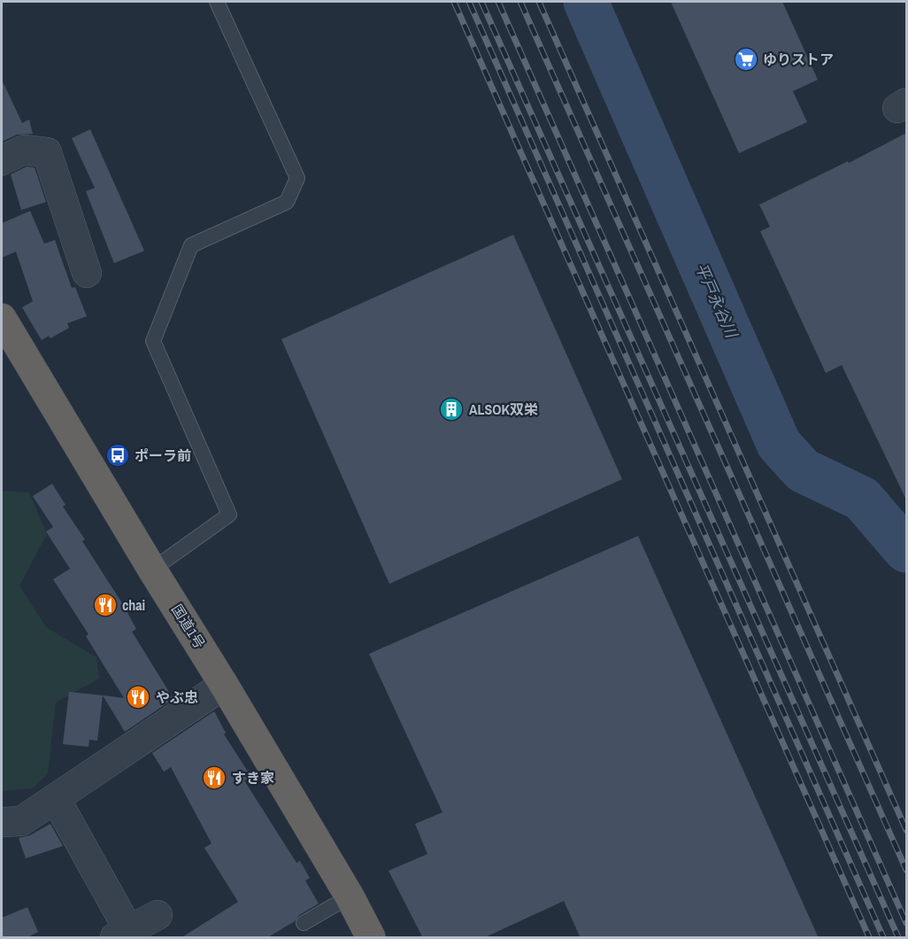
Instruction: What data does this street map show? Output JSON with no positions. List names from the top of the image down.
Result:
{
  "streets": {
    "highway": ["国道1号"]
  },
  "water": ["平戸永谷川"],
  "places": {
    "supermarket": ["ゆりストア"],
    "building": ["ALSOK双栄"],
    "bus stop": ["ポーラ前"],
    "restaurant": ["chai", "やぶ忠", "すき家"]
  }
}
